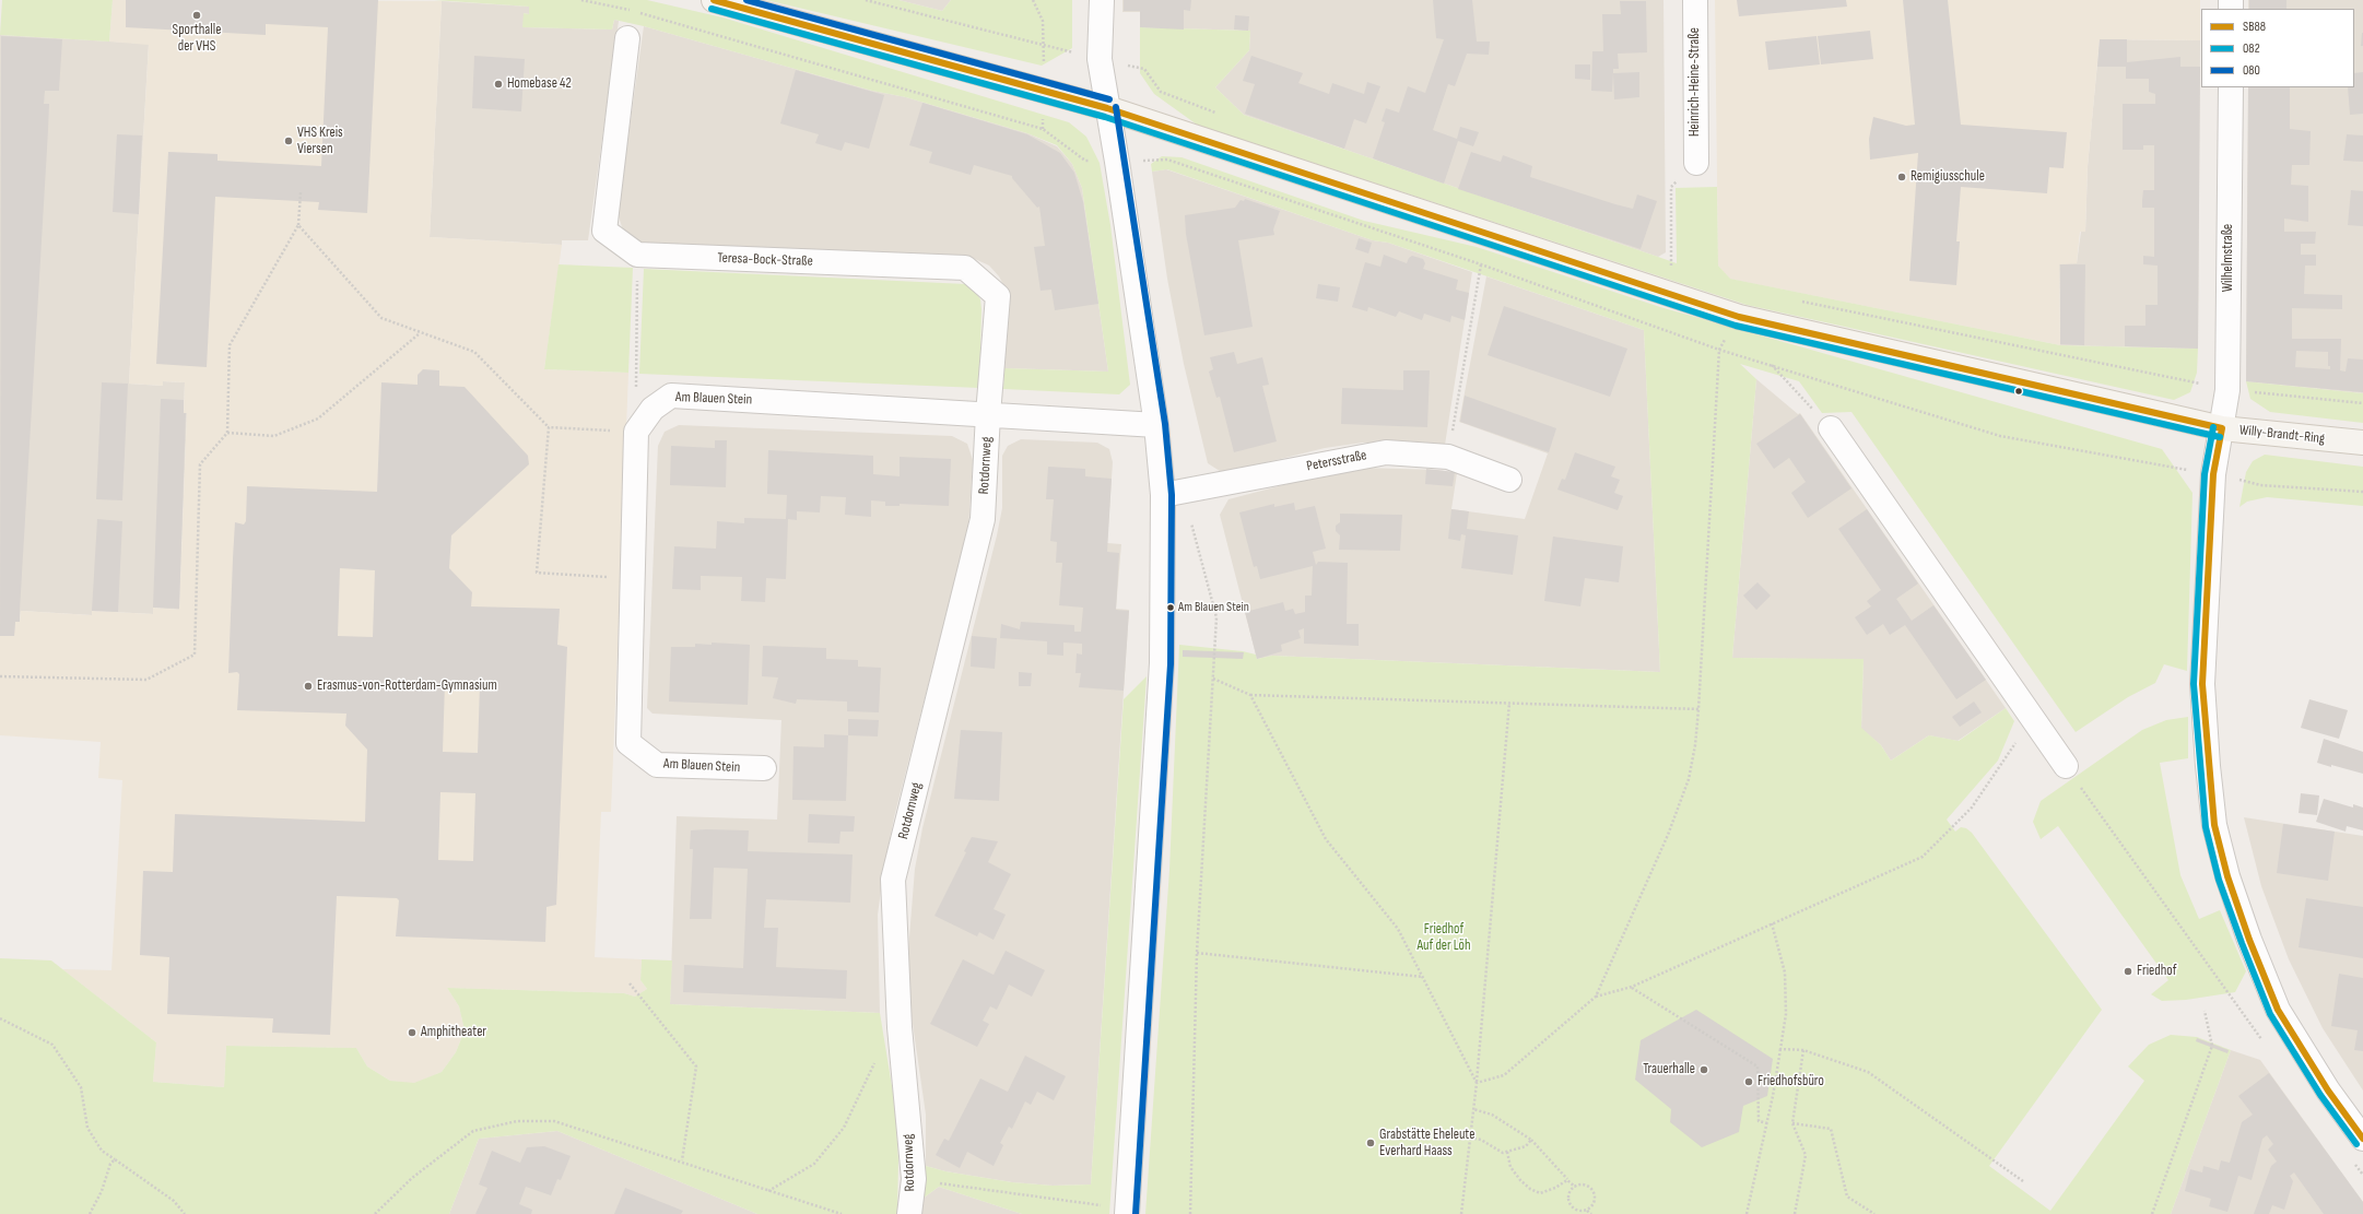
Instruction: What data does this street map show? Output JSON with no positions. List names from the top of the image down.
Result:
{
  "streets": {
    "main road": ["Willy-Brandt-Ring"],
    "street": [
      "Heinrich-Heine-Straße",
      "Wilhelmstraße",
      "Teresa-Bock-Straße",
      "Am Blauen Stein",
      "Petersstraße",
      "Rotdornweg"
    ]
  },
  "crossings": [
    ["Wilhelmstraße", "Willy-Brandt-Ring"],
    ["Teresa-Bock-Straße", "Am Blauen Stein"],
    ["Teresa-Bock-Straße", "Rotdornweg"],
    ["Am Blauen Stein", "Rotdornweg"]
  ],
  "parks": ["Friedhof Auf der Löh"],
  "places": [
    "Sporthalle der VHS",
    "Homebase 42",
    "VHS Kreis Viersen",
    "Remigiusschule",
    "Am Blauen Stein",
    "Erasmus-von-Rotterdam-Gymnasium",
    "Friedhof",
    "Amphitheater",
    "Trauerhalle",
    "Friedhofsbüro",
    "Grabstätte Eheleute Everhard Haass"
  ],
  "lines": ["transit line SB88", "transit line 080", "transit line 082"],
  "legend": ["SB88", "082", "080"]
}
